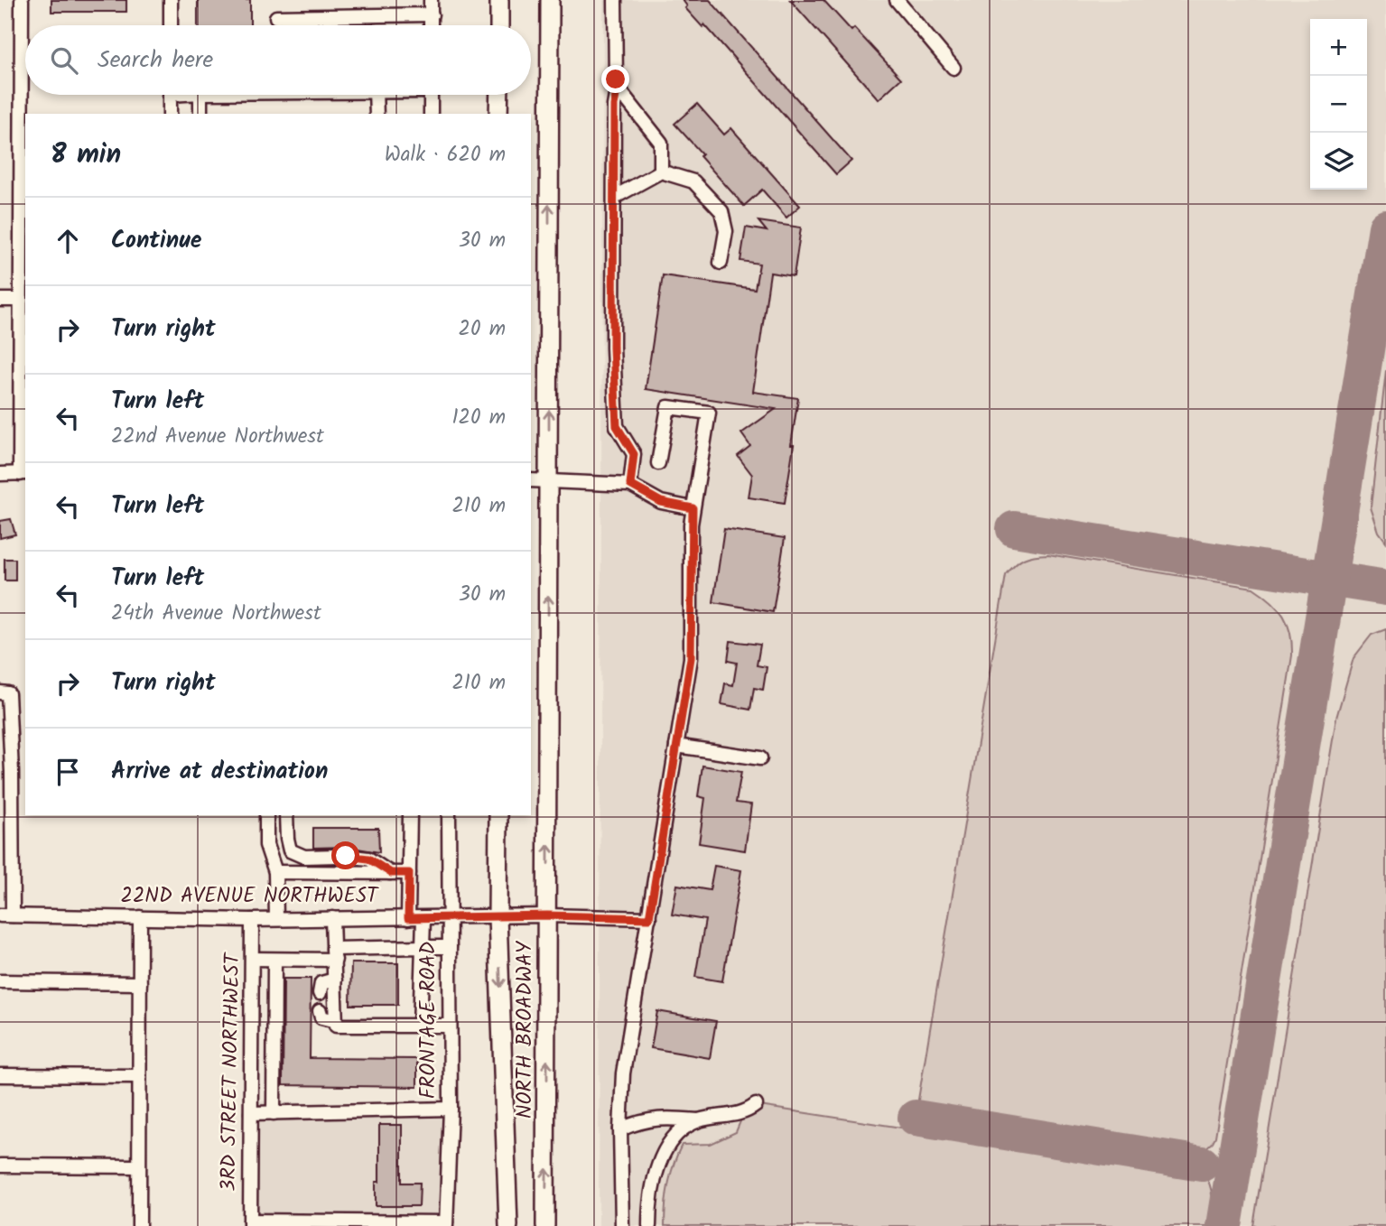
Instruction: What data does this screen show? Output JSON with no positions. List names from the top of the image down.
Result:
{
  "streets": {
    "main road": ["NORTH BROADWAY"],
    "street": ["22ND AVENUE NORTHWEST", "FRONTAGE ROAD", "3RD STREET NORTHWEST"]
  },
  "crossings": [
    ["22ND AVENUE NORTHWEST", "FRONTAGE ROAD"],
    ["22ND AVENUE NORTHWEST", "NORTH BROADWAY"],
    ["22ND AVENUE NORTHWEST", "3RD STREET NORTHWEST"]
  ],
  "page": {
    "map_buttons": ["+", "−"],
    "search": "Search here",
    "heading": ["8 min", "Walk · 620 m"],
    "list": [
      ["Continue", "30 m"],
      ["Turn right", "20 m"],
      ["Turn left", "22nd Avenue Northwest", "120 m"],
      ["Turn left", "210 m"],
      ["Turn left", "24th Avenue Northwest", "30 m"],
      ["Turn right", "210 m"],
      "Arrive at destination"
    ]
  }
}
